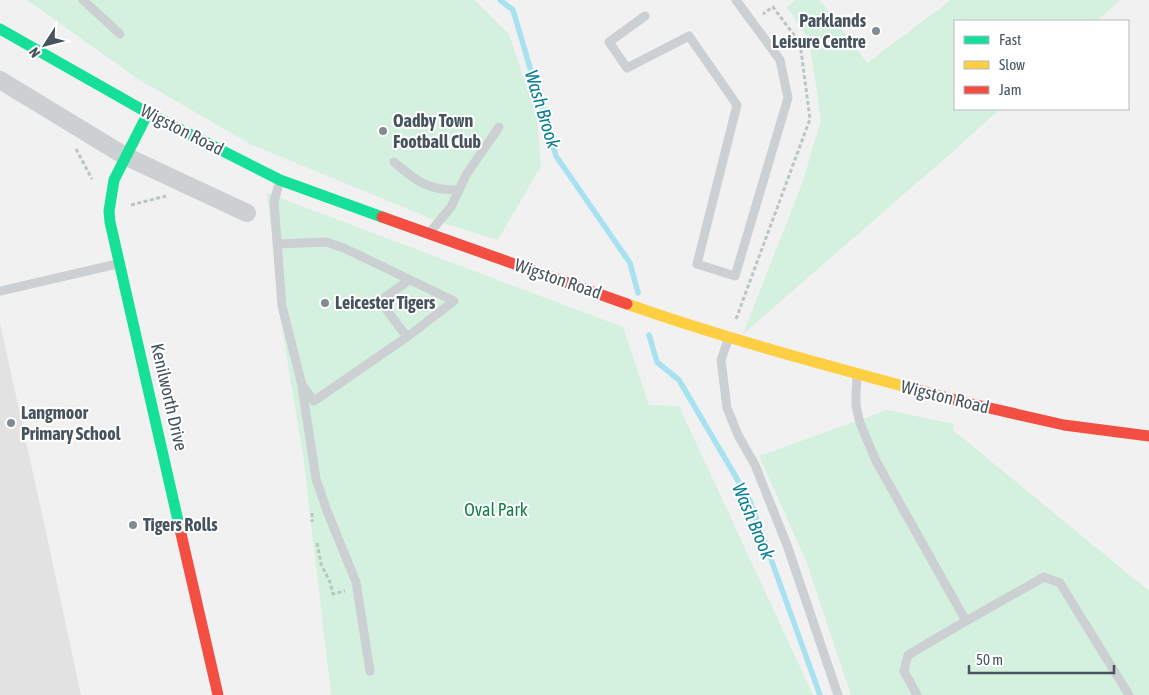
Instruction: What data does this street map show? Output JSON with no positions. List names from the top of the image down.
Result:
{
  "streets": {
    "main road": ["Wigston Road", "Kenilworth Drive"]
  },
  "crossings": [
    ["Wigston Road", "Kenilworth Drive"]
  ],
  "water": ["Wash Brook"],
  "parks": ["Oval Park"],
  "places": [
    "Parklands Leisure Centre",
    "Oadby Town Football Club",
    "Leicester Tigers",
    "Langmoor Primary School",
    "Tigers Rolls"
  ],
  "legend": ["Fast", "Slow", "Jam"],
  "scale_bar": "50 m",
  "north": "bottom left"
}
